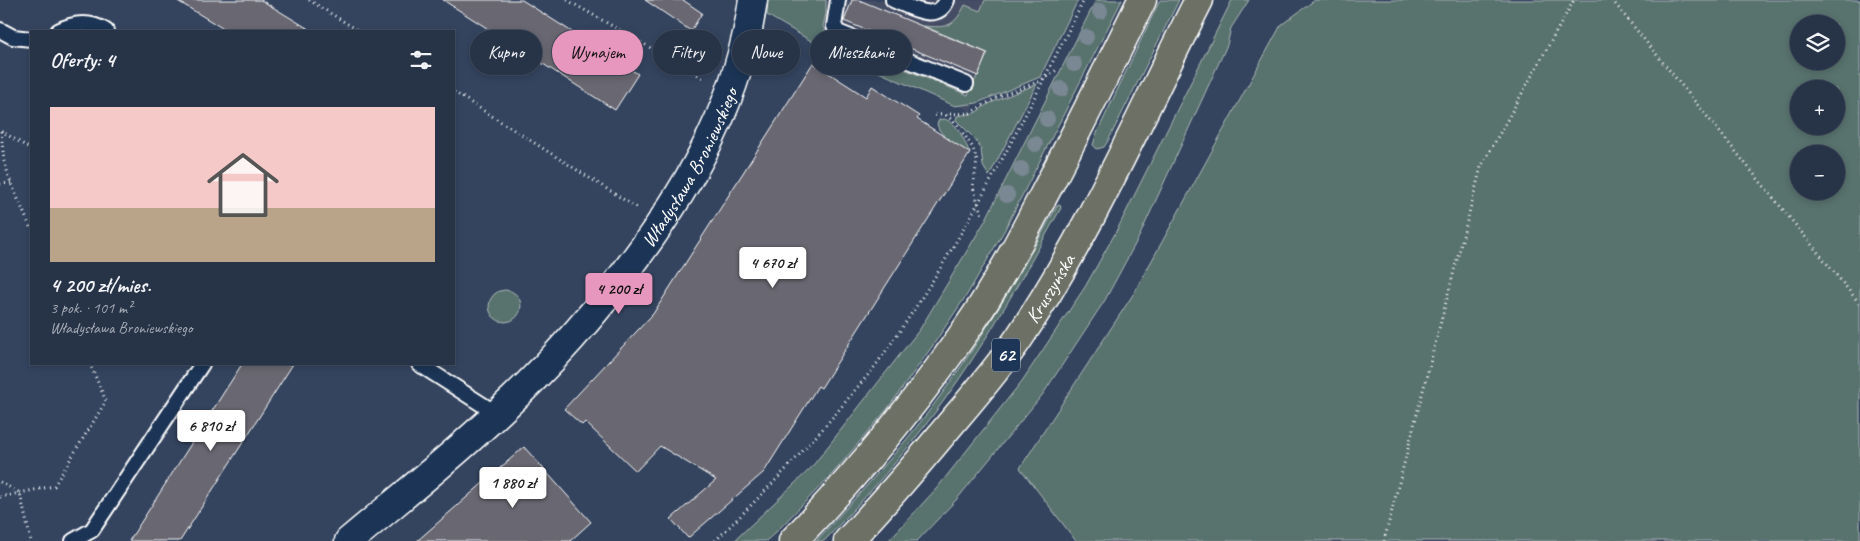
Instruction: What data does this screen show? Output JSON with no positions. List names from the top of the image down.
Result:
{
  "streets": {
    "main road": ["Kruszyńska", "62"],
    "street": ["Władysława Broniewskiego"]
  },
  "page": {
    "map_buttons": ["+", "−"],
    "chip": [
      "Kupno",
      "Wynajem",
      "Filtry",
      "Nowe",
      "Mieszkanie"
    ],
    "heading": "Oferty: 4",
    "list": [
      {
        "name": "4 200 zł/mies.",
        "note": "3 pok. · 101 m² · Władysława Broniewskiego"
      }
    ],
    "price": [
      "4 670 zł",
      "4 200 zł",
      "6 810 zł",
      "1 880 zł"
    ]
  }
}
